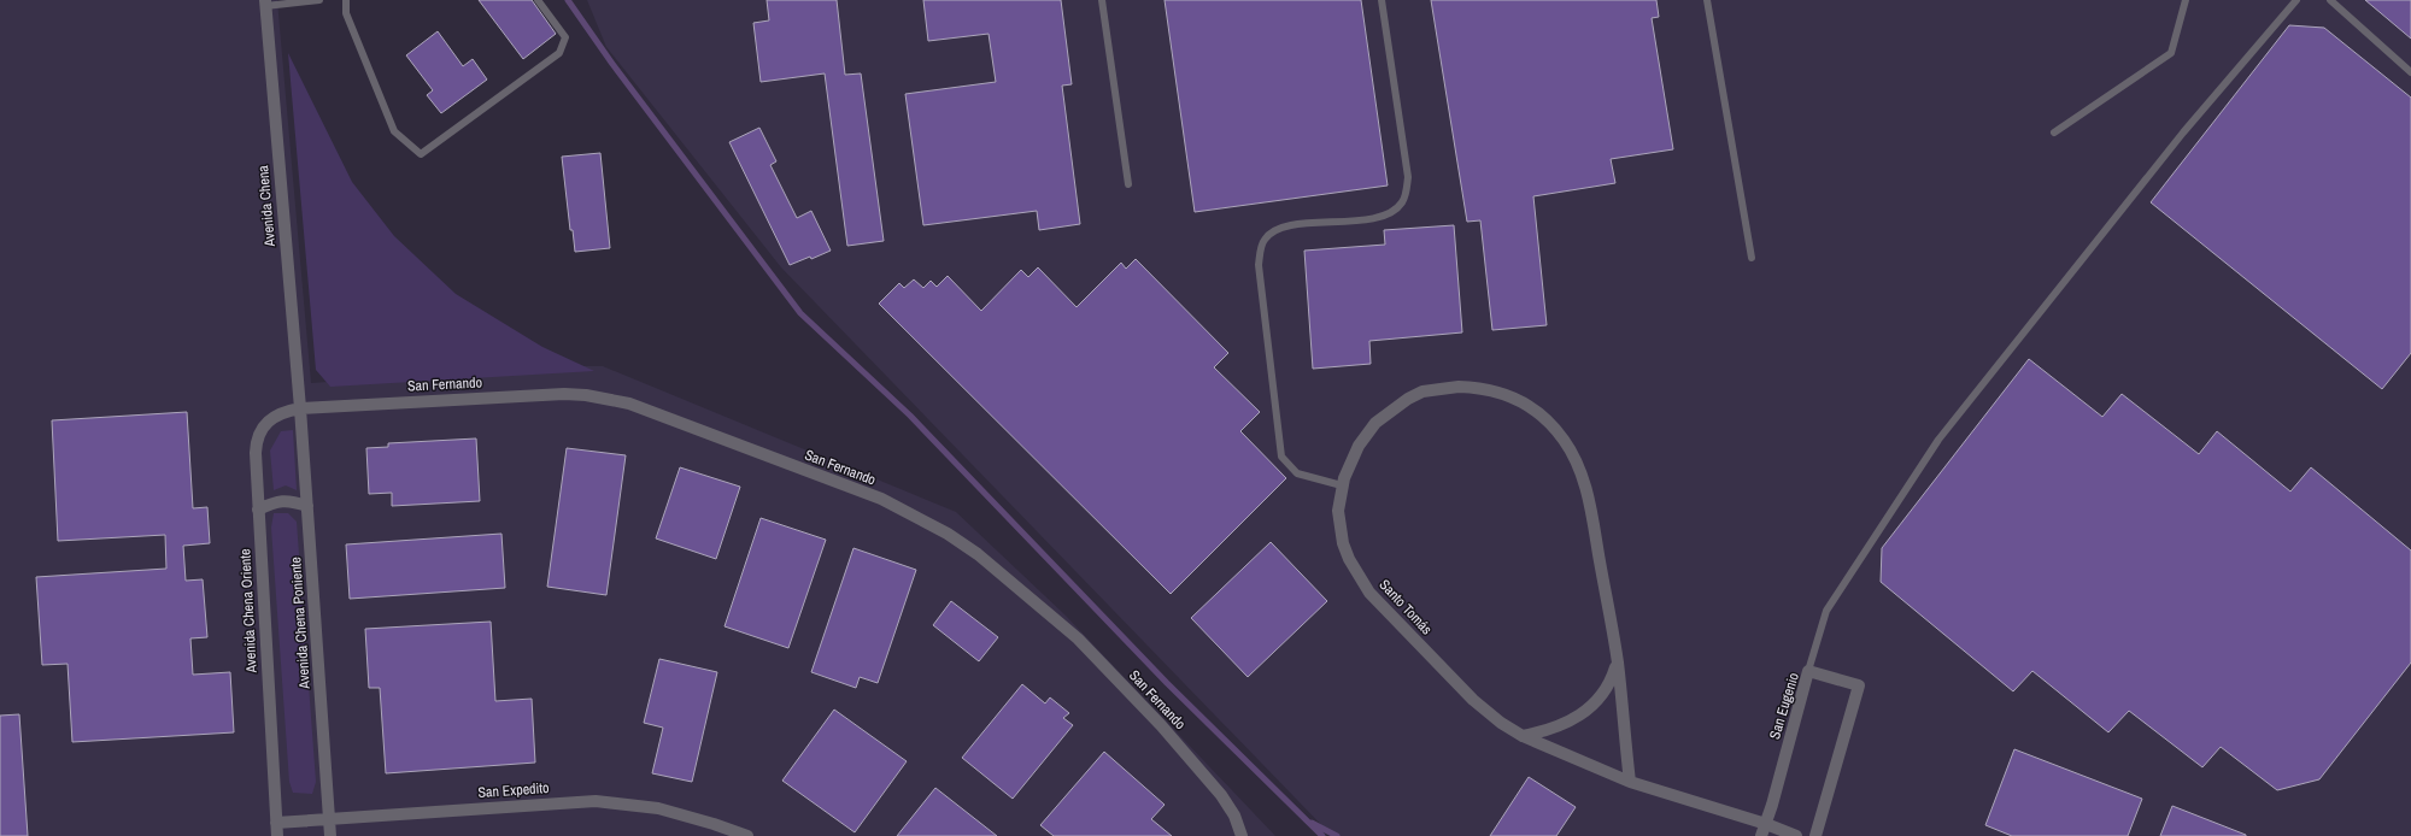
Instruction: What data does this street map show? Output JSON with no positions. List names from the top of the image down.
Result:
{
  "streets": {
    "street": [
      "Avenida Chena",
      "San Fernando",
      "Santo Tomás",
      "Avenida Chena Oriente",
      "Avenida Chena Poniente",
      "San Eugenio",
      "San Expedito"
    ]
  },
  "crossings": [
    ["Avenida Chena", "San Fernando"],
    ["Avenida Chena", "Avenida Chena Oriente"],
    ["Avenida Chena", "Avenida Chena Poniente"],
    ["San Fernando", "Avenida Chena Oriente"],
    ["San Fernando", "Avenida Chena Poniente"],
    ["Santo Tomás", "San Eugenio"],
    ["Avenida Chena Oriente", "Avenida Chena Poniente"],
    ["Avenida Chena Oriente", "San Expedito"],
    ["Avenida Chena Poniente", "San Expedito"]
  ]
}
